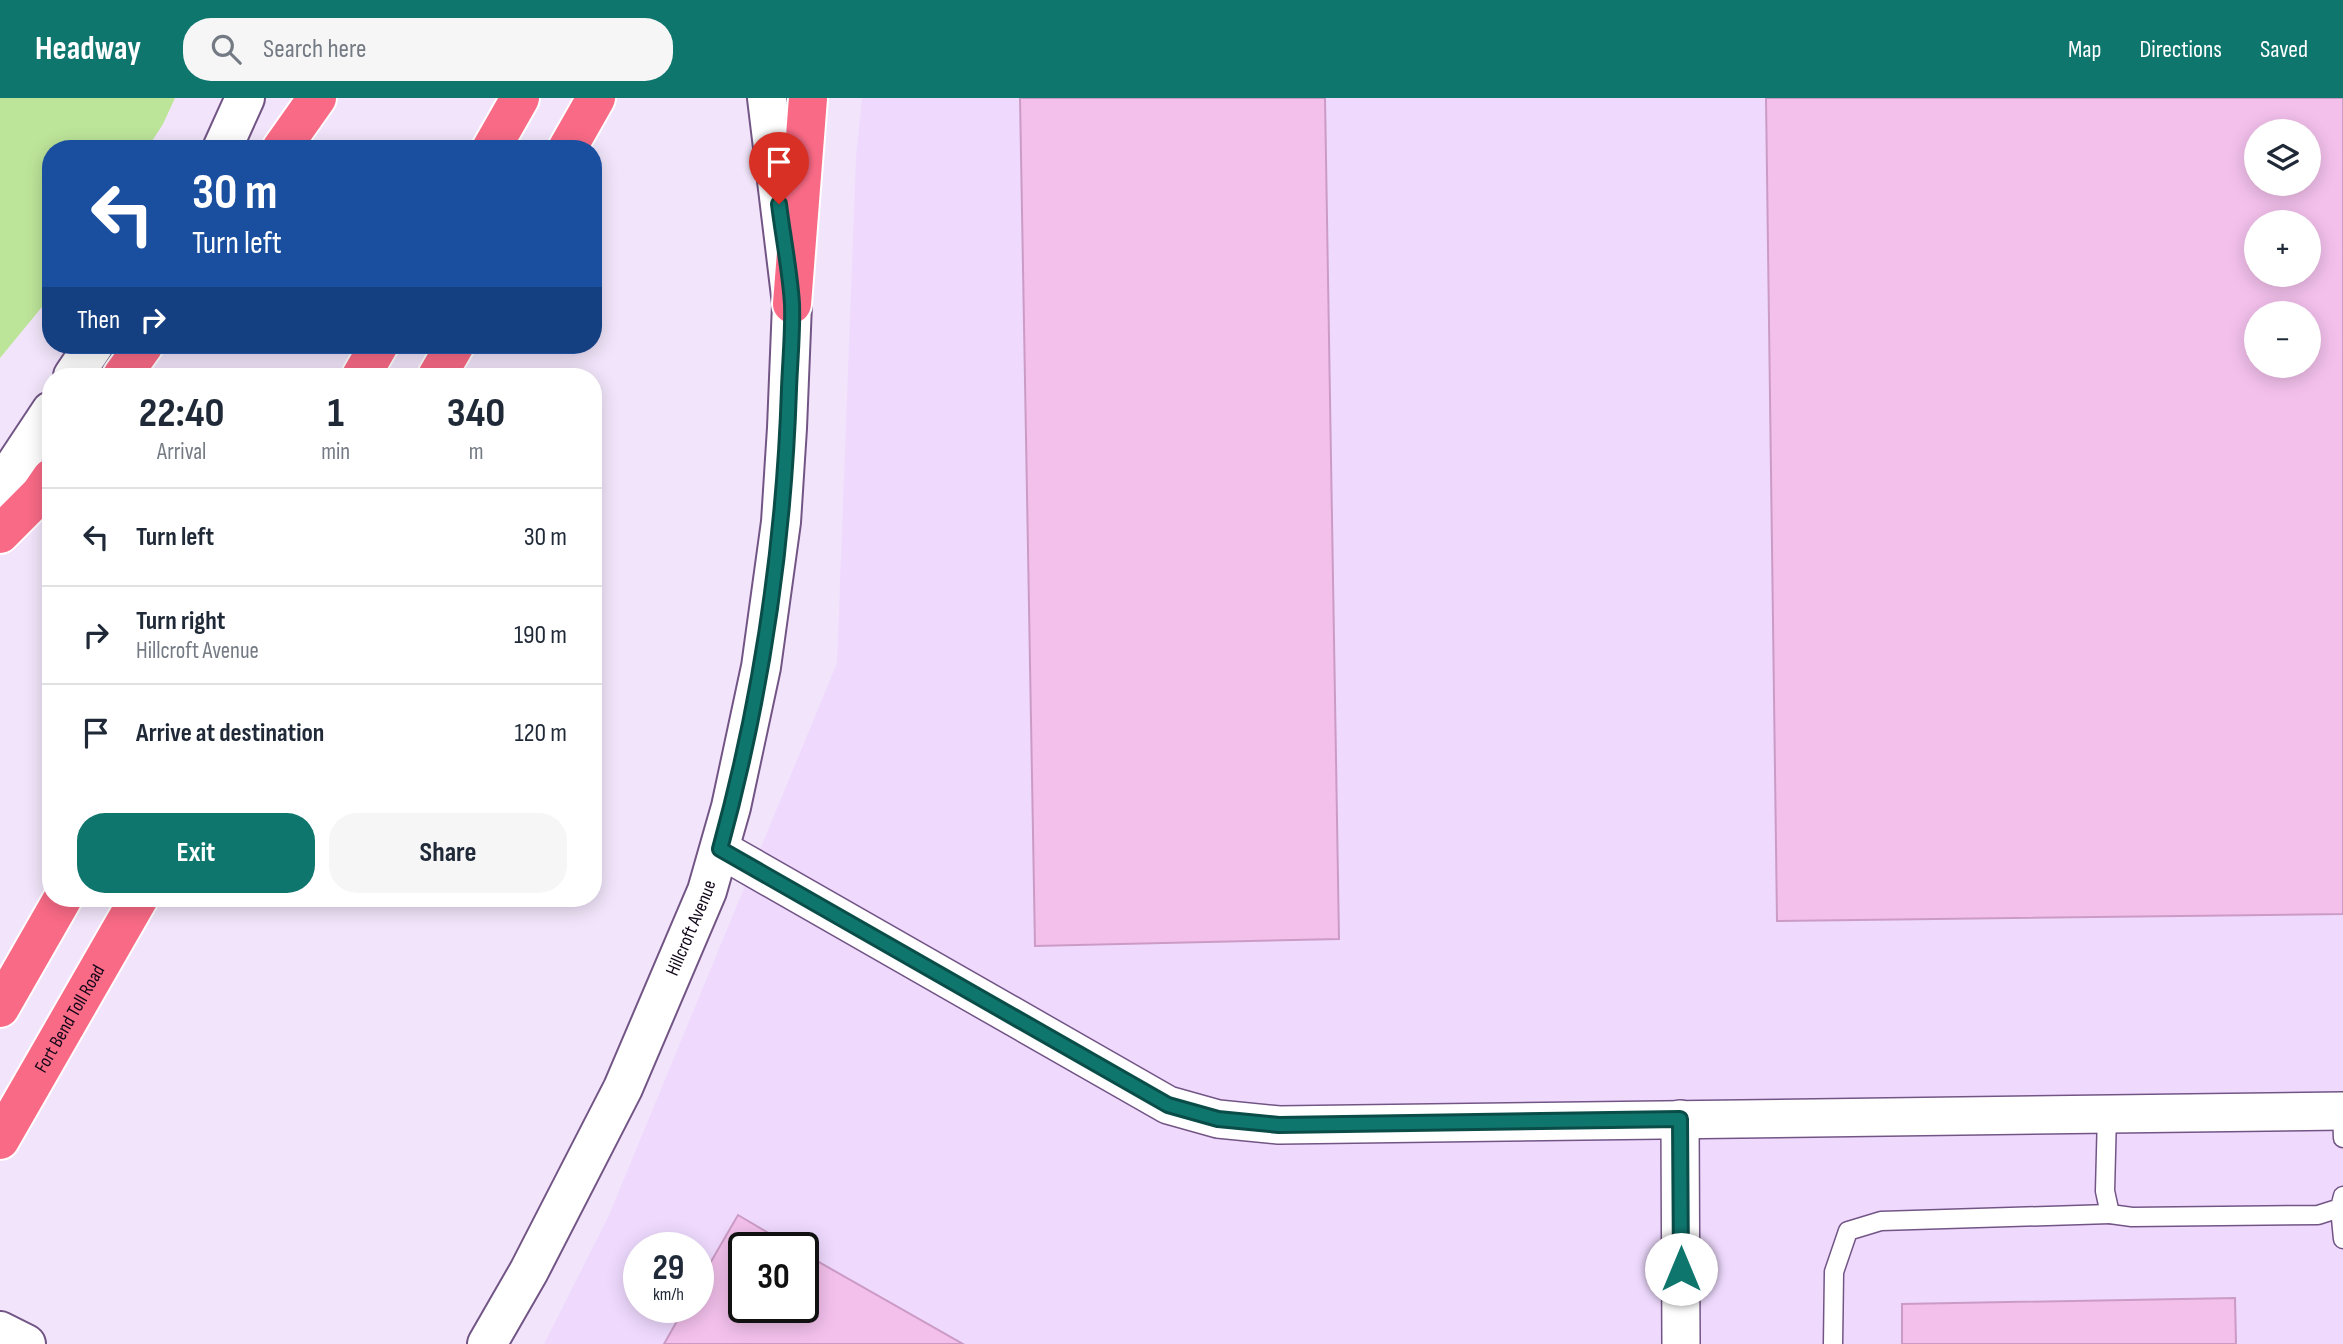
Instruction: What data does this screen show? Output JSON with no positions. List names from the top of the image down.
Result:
{
  "streets": {
    "highway": ["Fort Bend Toll Road"],
    "main road": ["Hillcroft Avenue"]
  },
  "page": {
    "header": "Headway",
    "search": "Search here",
    "nav": ["Map", "Directions", "Saved"],
    "map_buttons": ["+", "−"],
    "turn": ["30 m", "Turn left"],
    "then": "Then",
    "eta": [
      "22:40",
      "Arrival",
      "1",
      "min",
      "340",
      "m"
    ],
    "list": [
      {
        "name": "Turn left",
        "value": "30 m"
      },
      {
        "name": "Turn right",
        "note": "Hillcroft Avenue",
        "value": "190 m"
      },
      {
        "name": "Arrive at destination",
        "value": "120 m"
      }
    ],
    "buttons": ["Exit", "Share"],
    "speed": "29 km/h",
    "limit": "30"
  }
}
